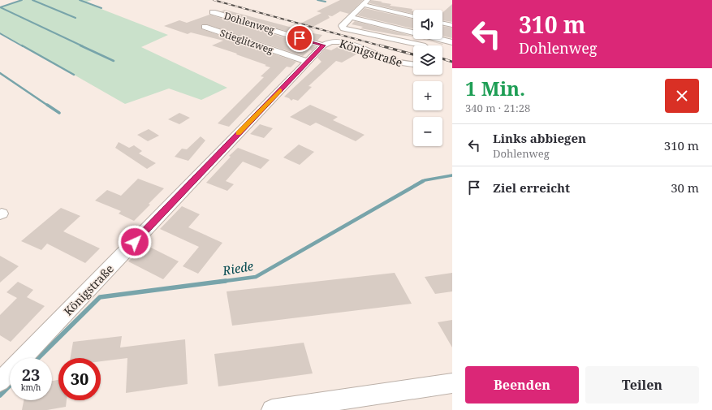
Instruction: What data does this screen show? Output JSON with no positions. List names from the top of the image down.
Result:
{
  "streets": {
    "street": ["Dohlenweg", "Stieglitzweg", "Königstraße"]
  },
  "crossings": [
    ["Dohlenweg", "Königstraße"],
    ["Stieglitzweg", "Königstraße"]
  ],
  "water": ["Riede"],
  "page": {
    "turn": ["310 m", "Dohlenweg"],
    "map_buttons": ["+", "−"],
    "heading": ["1 Min.", "340 m · 21:28"],
    "list": [
      {
        "name": "Links abbiegen",
        "note": "Dohlenweg",
        "value": "310 m"
      },
      {
        "name": "Ziel erreicht",
        "value": "30 m"
      }
    ],
    "speed": "23 km/h",
    "limit": "30",
    "buttons": ["Beenden", "Teilen"]
  }
}
